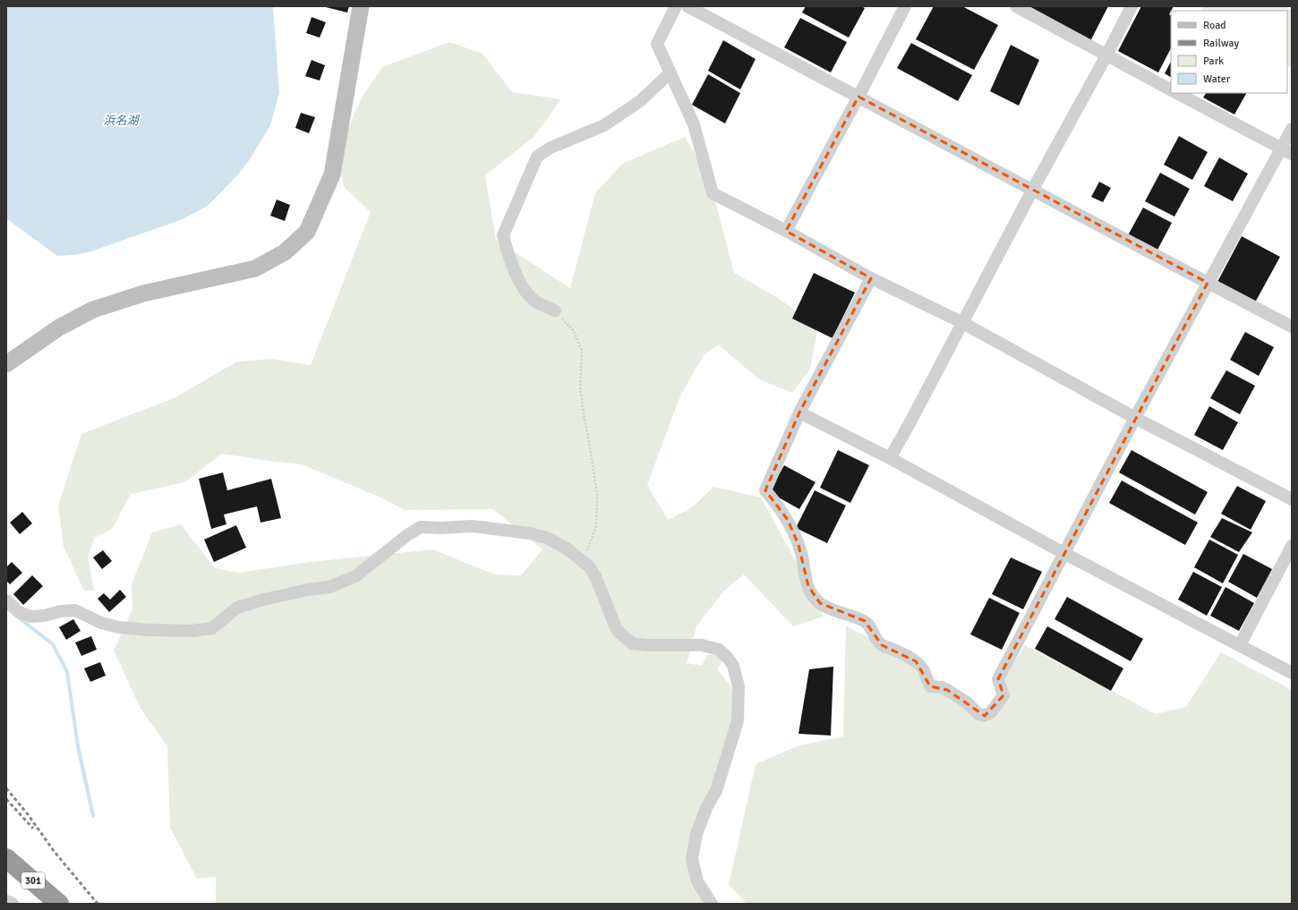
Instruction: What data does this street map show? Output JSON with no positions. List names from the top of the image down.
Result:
{
  "streets": {
    "highway": ["301"]
  },
  "water": ["浜名湖"],
  "legend": [
    "Road",
    "Railway",
    "Park",
    "Water"
  ]
}
